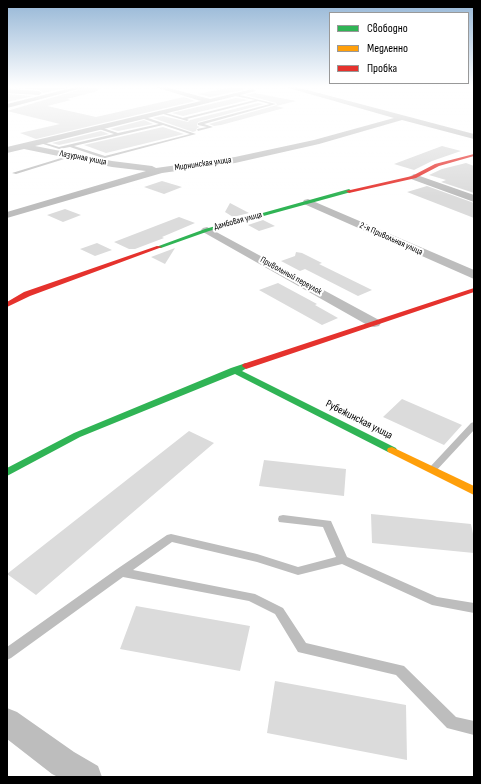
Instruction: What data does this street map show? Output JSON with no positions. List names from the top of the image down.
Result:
{
  "streets": {
    "street": [
      "Лазурная улица",
      "Мирнинская улица",
      "Дамбовая улица",
      "2-я Привольная улица",
      "Привольный переулок",
      "Рубежинская улица"
    ]
  },
  "crossings": [
    ["Лазурная улица", "Мирнинская улица"],
    ["Дамбовая улица", "2-я Привольная улица"],
    ["Дамбовая улица", "Привольный переулок"]
  ],
  "legend": ["Свободно", "Медленно", "Пробка"]
}
